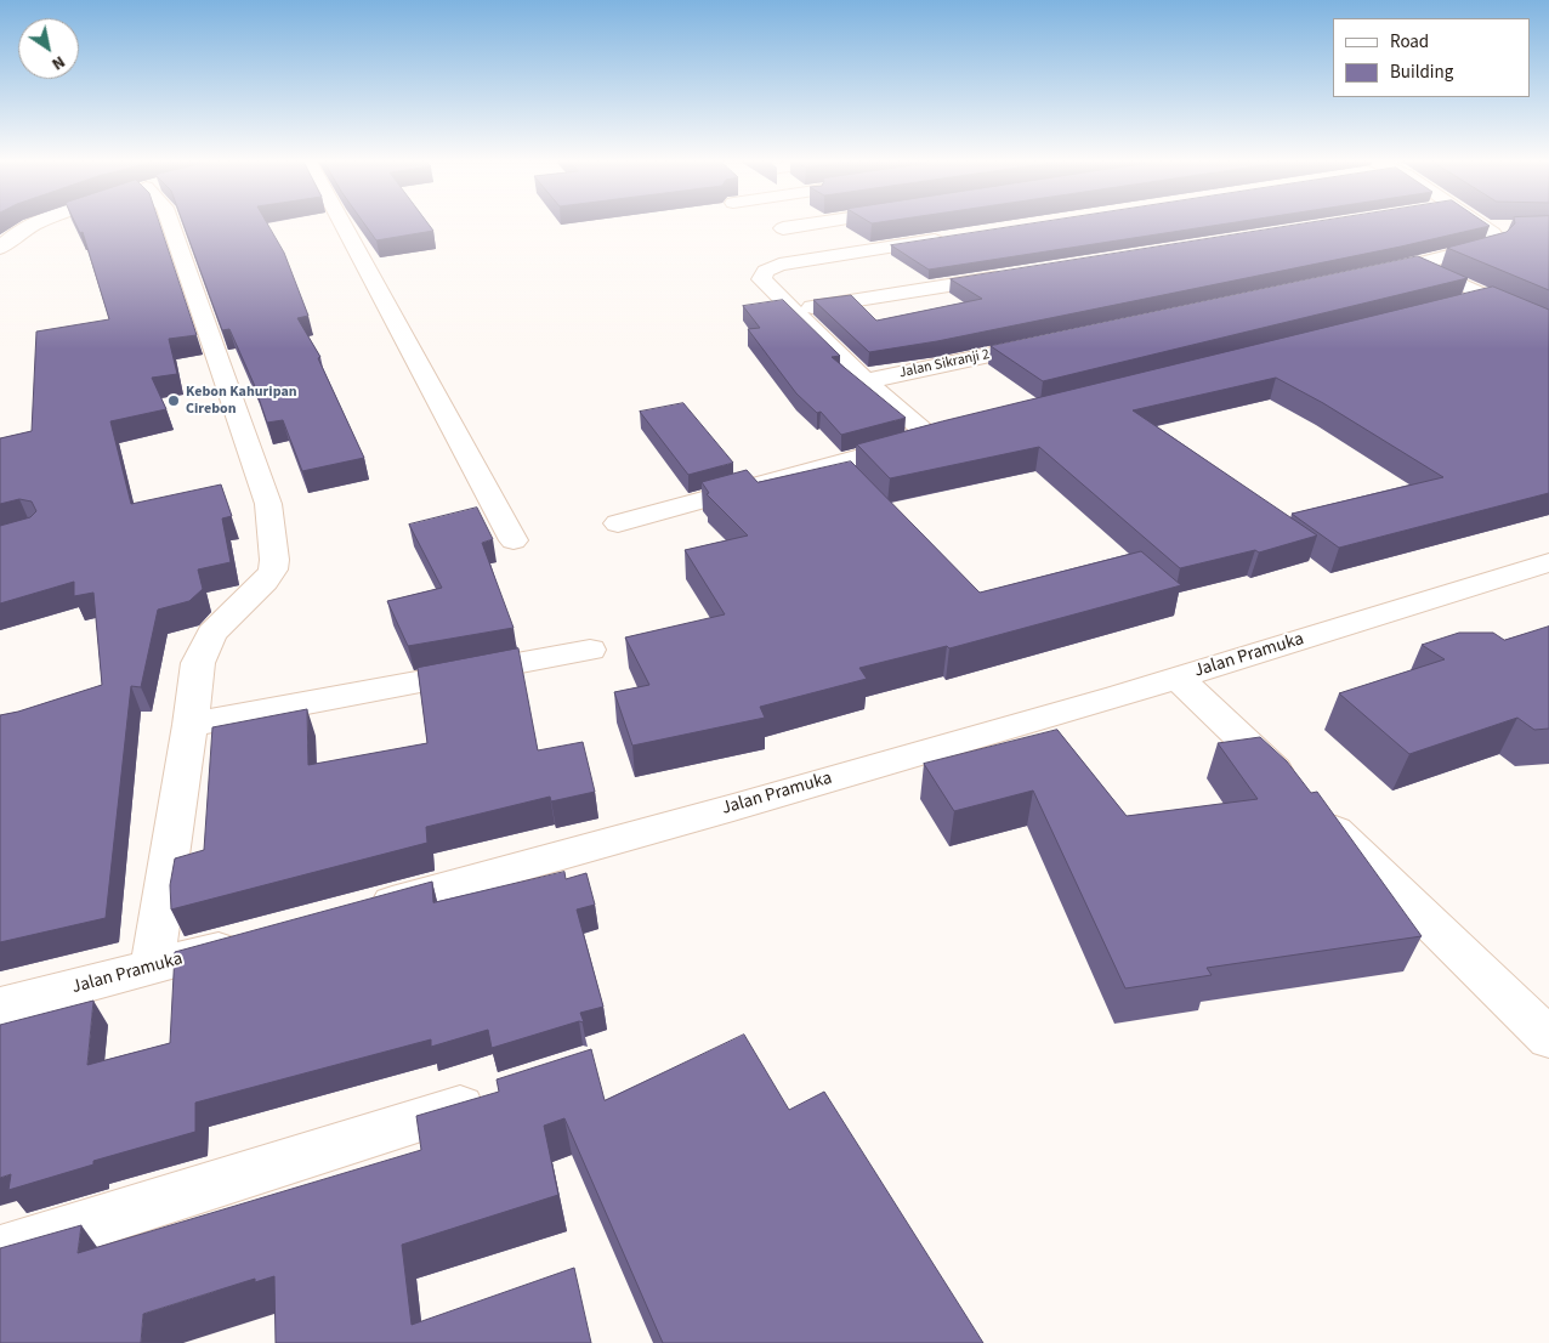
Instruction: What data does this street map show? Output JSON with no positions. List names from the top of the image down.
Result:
{
  "streets": {
    "street": ["Jalan Sikranji 2", "Jalan Pramuka"]
  },
  "places": ["Kebon Kahuripan Cirebon"],
  "legend": ["Road", "Building"],
  "north": "bottom right"
}
